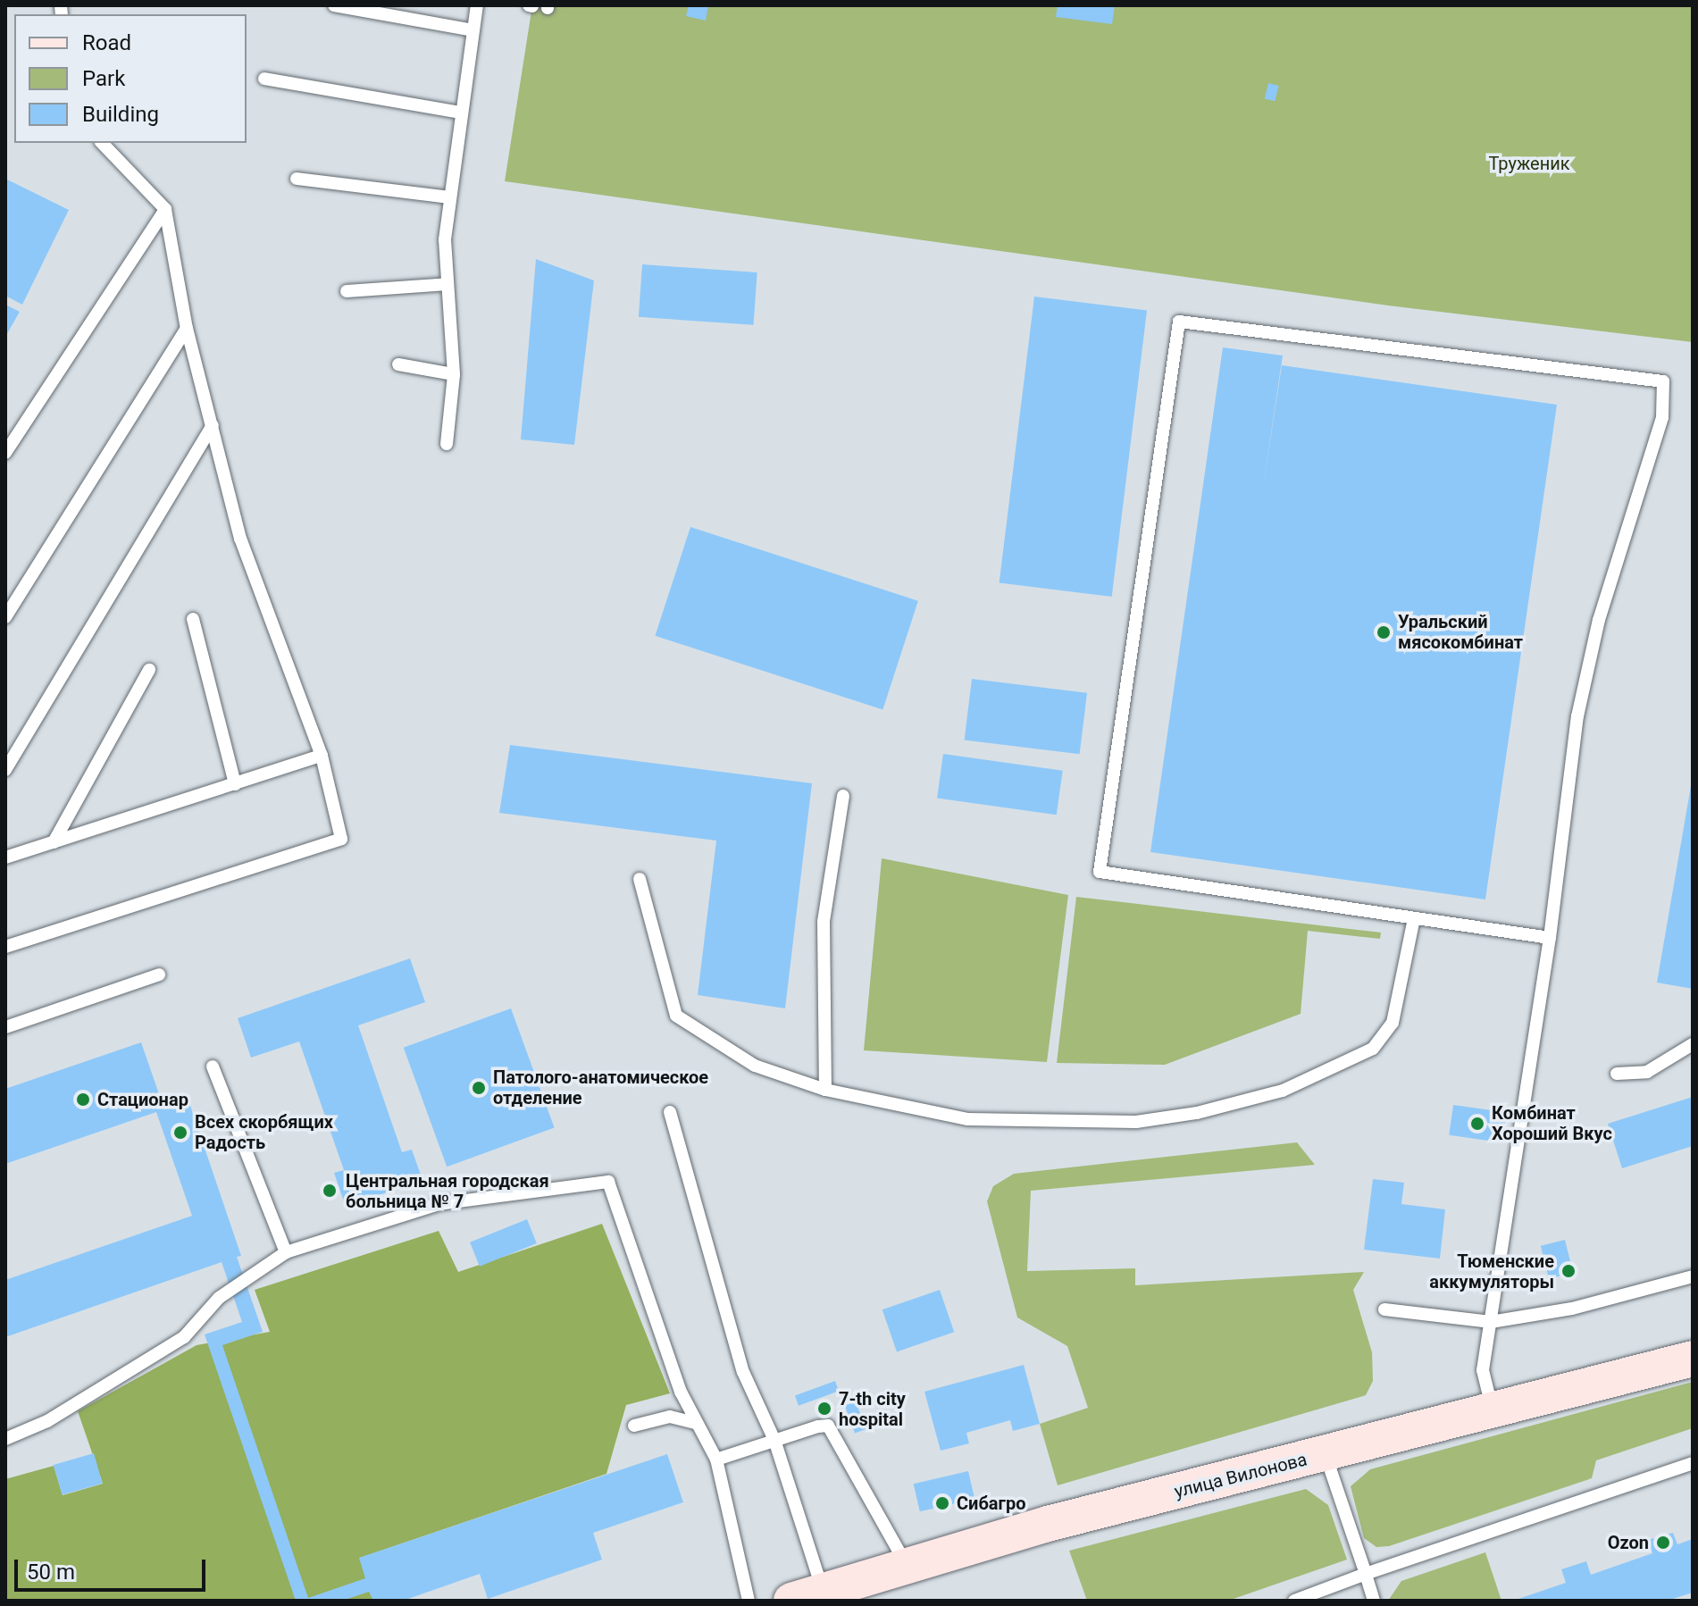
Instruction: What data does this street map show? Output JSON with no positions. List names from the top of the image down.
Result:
{
  "streets": {
    "street": ["улица Вилонова"]
  },
  "parks": ["Труженик"],
  "places": [
    "Уральский мясокомбинат",
    "Патолого-анатомическое отделение",
    "Стационар",
    "Комбинат Хороший Вкус",
    "Всех скорбящих Радость",
    "Центральная городская больница № 7",
    "Тюменские аккумуляторы",
    "7-th city hospital",
    "Сибагро",
    "Ozon"
  ],
  "legend": ["Road", "Park", "Building"],
  "scale_bar": "50 m"
}
